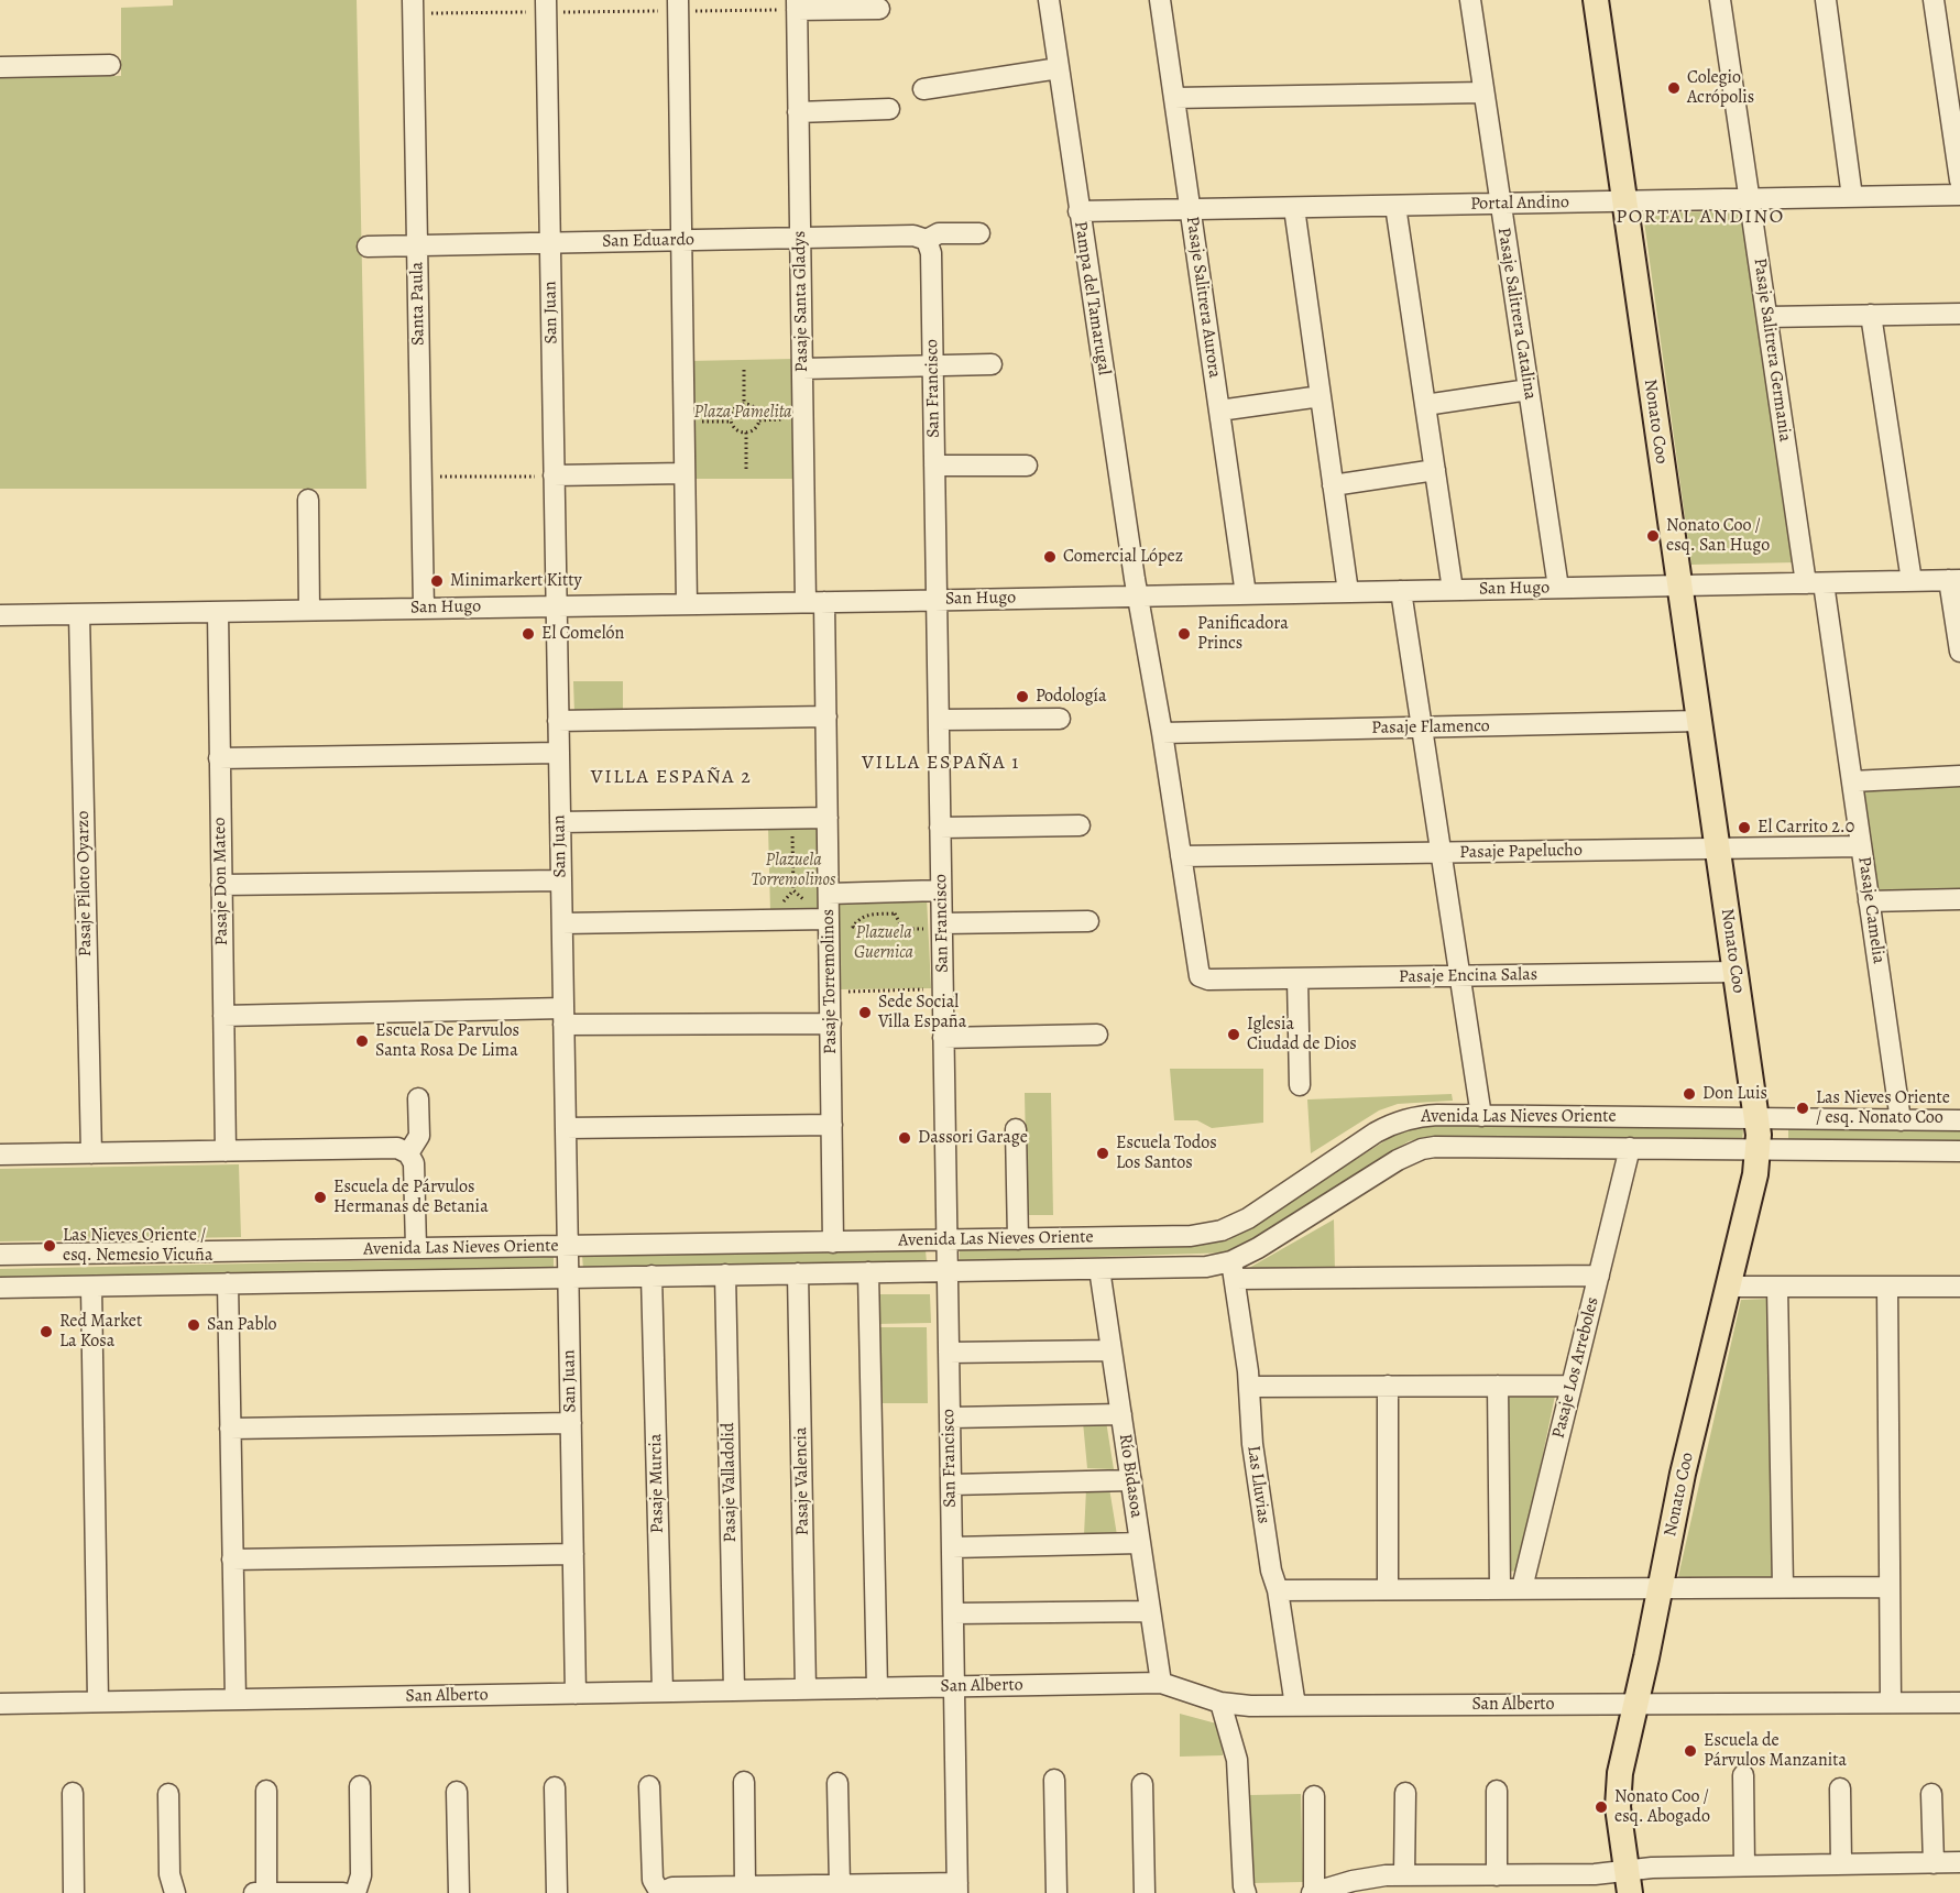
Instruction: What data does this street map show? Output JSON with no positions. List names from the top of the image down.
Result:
{
  "streets": {
    "main road": ["Nonato Coo"],
    "street": [
      "Portal Andino",
      "San Eduardo",
      "Pasaje Salitrera Aurora",
      "Pampa del Tamarugal",
      "Pasaje Santa Gladys",
      "Santa Paula",
      "San Juan",
      "Pasaje Salitrera Catalina",
      "Pasaje Salitrera Germania",
      "San Francisco",
      "San Hugo",
      "Pasaje Flamenco",
      "Pasaje Papelucho",
      "Pasaje Don Mateo",
      "Pasaje Piloto Oyarzo",
      "Pasaje Camelia",
      "Pasaje Encina Salas",
      "Pasaje Torremolinos",
      "Avenida Las Nieves Oriente",
      "Pasaje Los Arreboles",
      "Río Bidasoa",
      "Pasaje Valencia",
      "Pasaje Valladolid",
      "Pasaje Murcia",
      "Las Lluvias",
      "San Alberto"
    ]
  },
  "crossings": [
    ["Portal Andino", "Pasaje Salitrera Aurora"],
    ["Portal Andino", "Pampa del Tamarugal"],
    ["Portal Andino", "Pasaje Salitrera Catalina"],
    ["Portal Andino", "Pasaje Salitrera Germania"],
    ["Portal Andino", "Nonato Coo"],
    ["San Eduardo", "Pasaje Santa Gladys"],
    ["San Eduardo", "Santa Paula"],
    ["San Eduardo", "San Juan"],
    ["San Eduardo", "San Francisco"],
    ["Pasaje Salitrera Aurora", "San Hugo"],
    ["Pampa del Tamarugal", "San Hugo"],
    ["Pampa del Tamarugal", "Pasaje Flamenco"],
    ["Pampa del Tamarugal", "Pasaje Papelucho"],
    ["Pampa del Tamarugal", "Pasaje Encina Salas"],
    ["Pasaje Santa Gladys", "San Hugo"],
    ["Pasaje Santa Gladys", "Pasaje Torremolinos"],
    ["Santa Paula", "San Hugo"],
    ["San Juan", "San Hugo"],
    ["San Juan", "Avenida Las Nieves Oriente"],
    ["San Juan", "San Alberto"],
    ["Pasaje Salitrera Catalina", "San Hugo"],
    ["Pasaje Salitrera Germania", "San Hugo"],
    ["Pasaje Salitrera Germania", "Pasaje Camelia"],
    ["San Francisco", "San Hugo"],
    ["San Francisco", "Avenida Las Nieves Oriente"],
    ["San Francisco", "San Alberto"],
    ["Nonato Coo", "San Hugo"],
    ["Nonato Coo", "Pasaje Flamenco"],
    ["Nonato Coo", "Pasaje Papelucho"],
    ["Nonato Coo", "Pasaje Encina Salas"],
    ["Nonato Coo", "Avenida Las Nieves Oriente"],
    ["Nonato Coo", "San Alberto"],
    ["San Hugo", "Pasaje Don Mateo"],
    ["San Hugo", "Pasaje Piloto Oyarzo"],
    ["San Hugo", "Pasaje Camelia"],
    ["San Hugo", "Pasaje Torremolinos"],
    ["Pasaje Papelucho", "Pasaje Camelia"],
    ["Pasaje Camelia", "Avenida Las Nieves Oriente"],
    ["Pasaje Torremolinos", "Avenida Las Nieves Oriente"],
    ["Avenida Las Nieves Oriente", "Pasaje Los Arreboles"],
    ["Avenida Las Nieves Oriente", "Río Bidasoa"],
    ["Avenida Las Nieves Oriente", "Pasaje Valencia"],
    ["Avenida Las Nieves Oriente", "Pasaje Valladolid"],
    ["Avenida Las Nieves Oriente", "Pasaje Murcia"],
    ["Avenida Las Nieves Oriente", "Las Lluvias"],
    ["Río Bidasoa", "San Alberto"],
    ["Pasaje Valencia", "San Alberto"],
    ["Pasaje Valladolid", "San Alberto"],
    ["Pasaje Murcia", "San Alberto"],
    ["Las Lluvias", "San Alberto"]
  ],
  "districts": ["PORTAL ANDINO", "VILLA ESPAÑA 1", "VILLA ESPAÑA 2"],
  "parks": ["Plaza Pamelita", "Plazuela Torremolinos", "Plazuela Guernica"],
  "places": [
    "Colegio Acrópolis",
    "Nonato Coo / esq. San Hugo",
    "Comercial López",
    "Minimarkert Kitty",
    "El Comelón",
    "Panificadora Princs",
    "Podología",
    "El Carrito 2.0",
    "Sede Social Villa España",
    "Iglesia Ciudad de Dios",
    "Escuela De Parvulos Santa Rosa De Lima",
    "Don Luis",
    "Las Nieves Oriente / esq. Nonato Coo",
    "Dassori Garage",
    "Escuela Todos Los Santos",
    "Escuela de Párvulos Hermanas de Betania",
    "Las Nieves Oriente / esq. Nemesio Vicuña",
    "San Pablo",
    "Red Market La Kosa",
    "Escuela de Párvulos Manzanita",
    "Nonato Coo / esq. Abogado"
  ]
}
